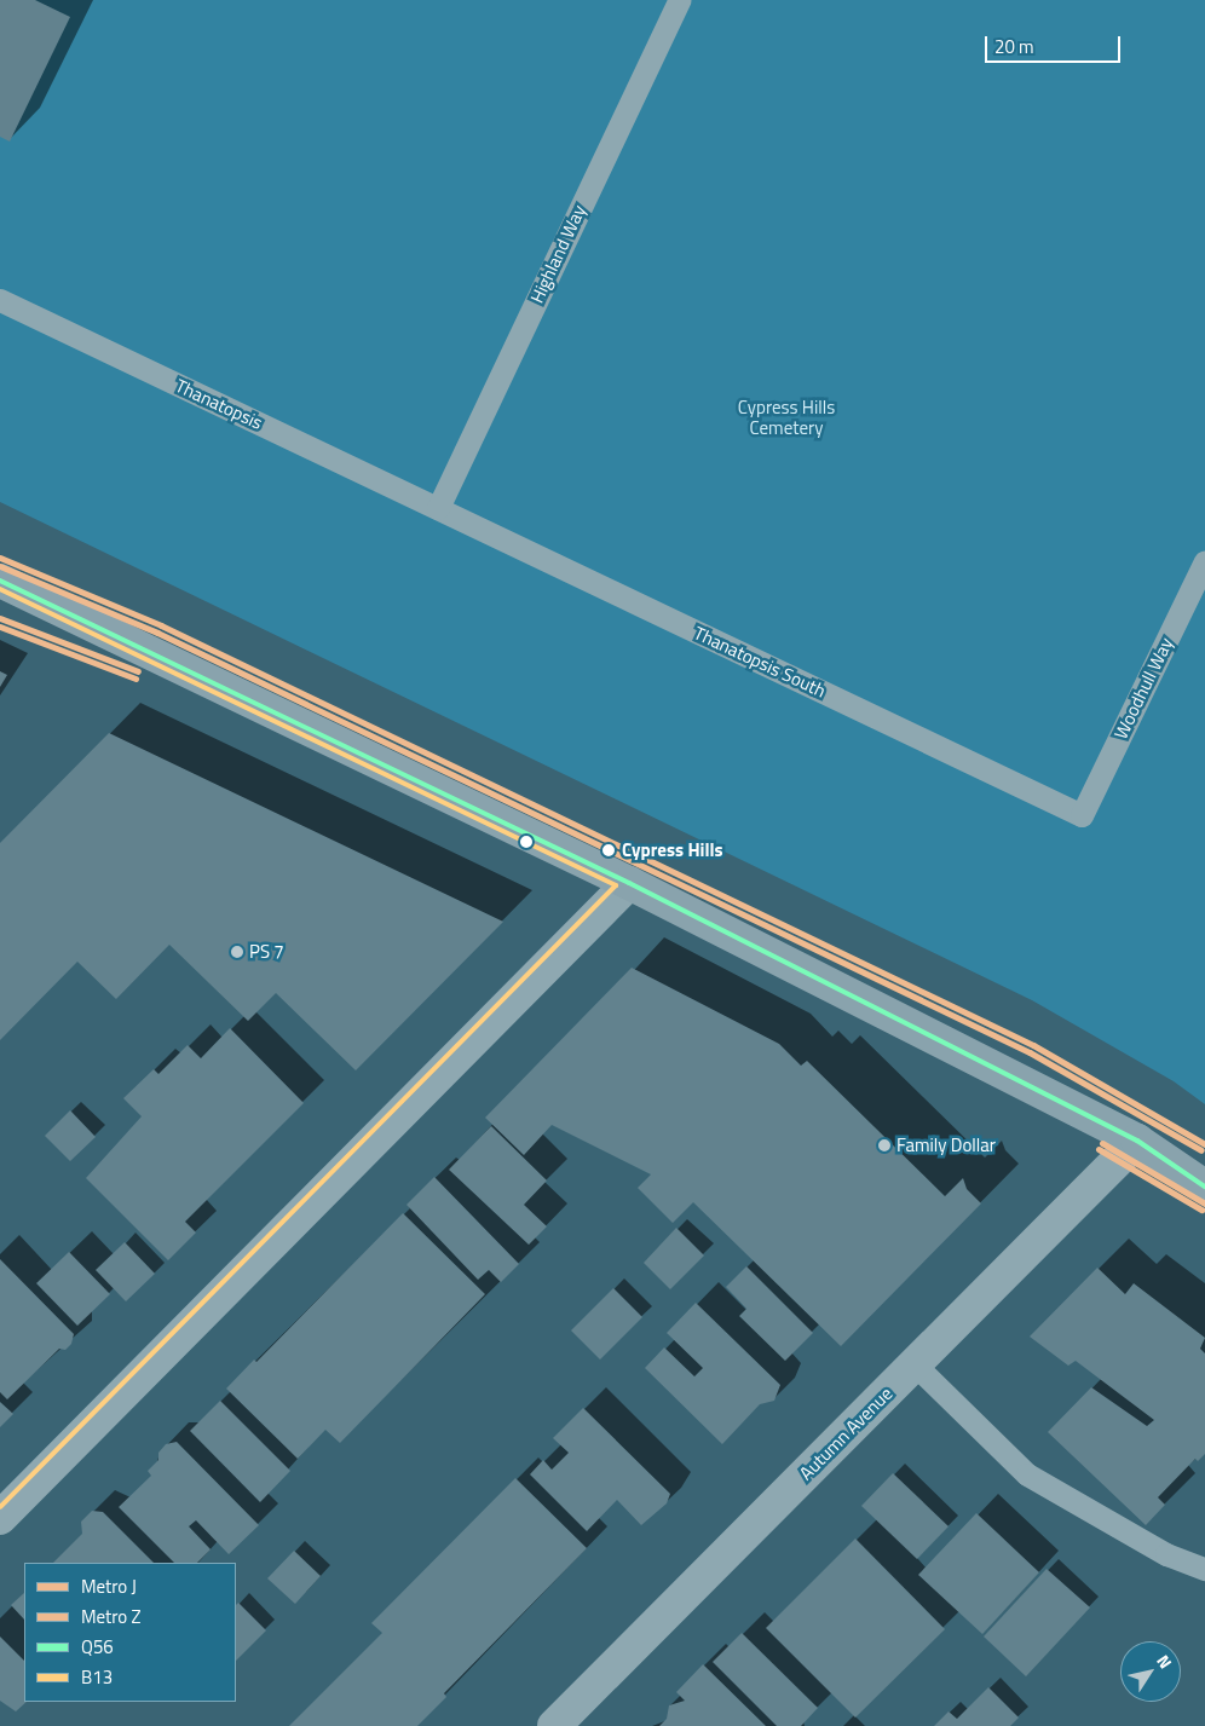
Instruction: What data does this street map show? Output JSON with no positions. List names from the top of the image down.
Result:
{
  "streets": {
    "street": ["Autumn Avenue"],
    "lane": [
      "Highland Way",
      "Thanatopsis",
      "Thanatopsis South",
      "Woodhull Way"
    ]
  },
  "crossings": [
    ["Highland Way", "Thanatopsis"],
    ["Highland Way", "Thanatopsis South"],
    ["Thanatopsis", "Thanatopsis South"],
    ["Thanatopsis South", "Woodhull Way"]
  ],
  "parks": ["Cypress Hills Cemetery"],
  "places": ["Cypress Hills", "PS 7", "Family Dollar"],
  "lines": [
    "metro line J",
    "metro line Z",
    "transit line Q56",
    "transit line B13"
  ],
  "legend": [
    "Metro J",
    "Metro Z",
    "Q56",
    "B13"
  ],
  "scale_bar": "20 m",
  "north": "top right"
}
